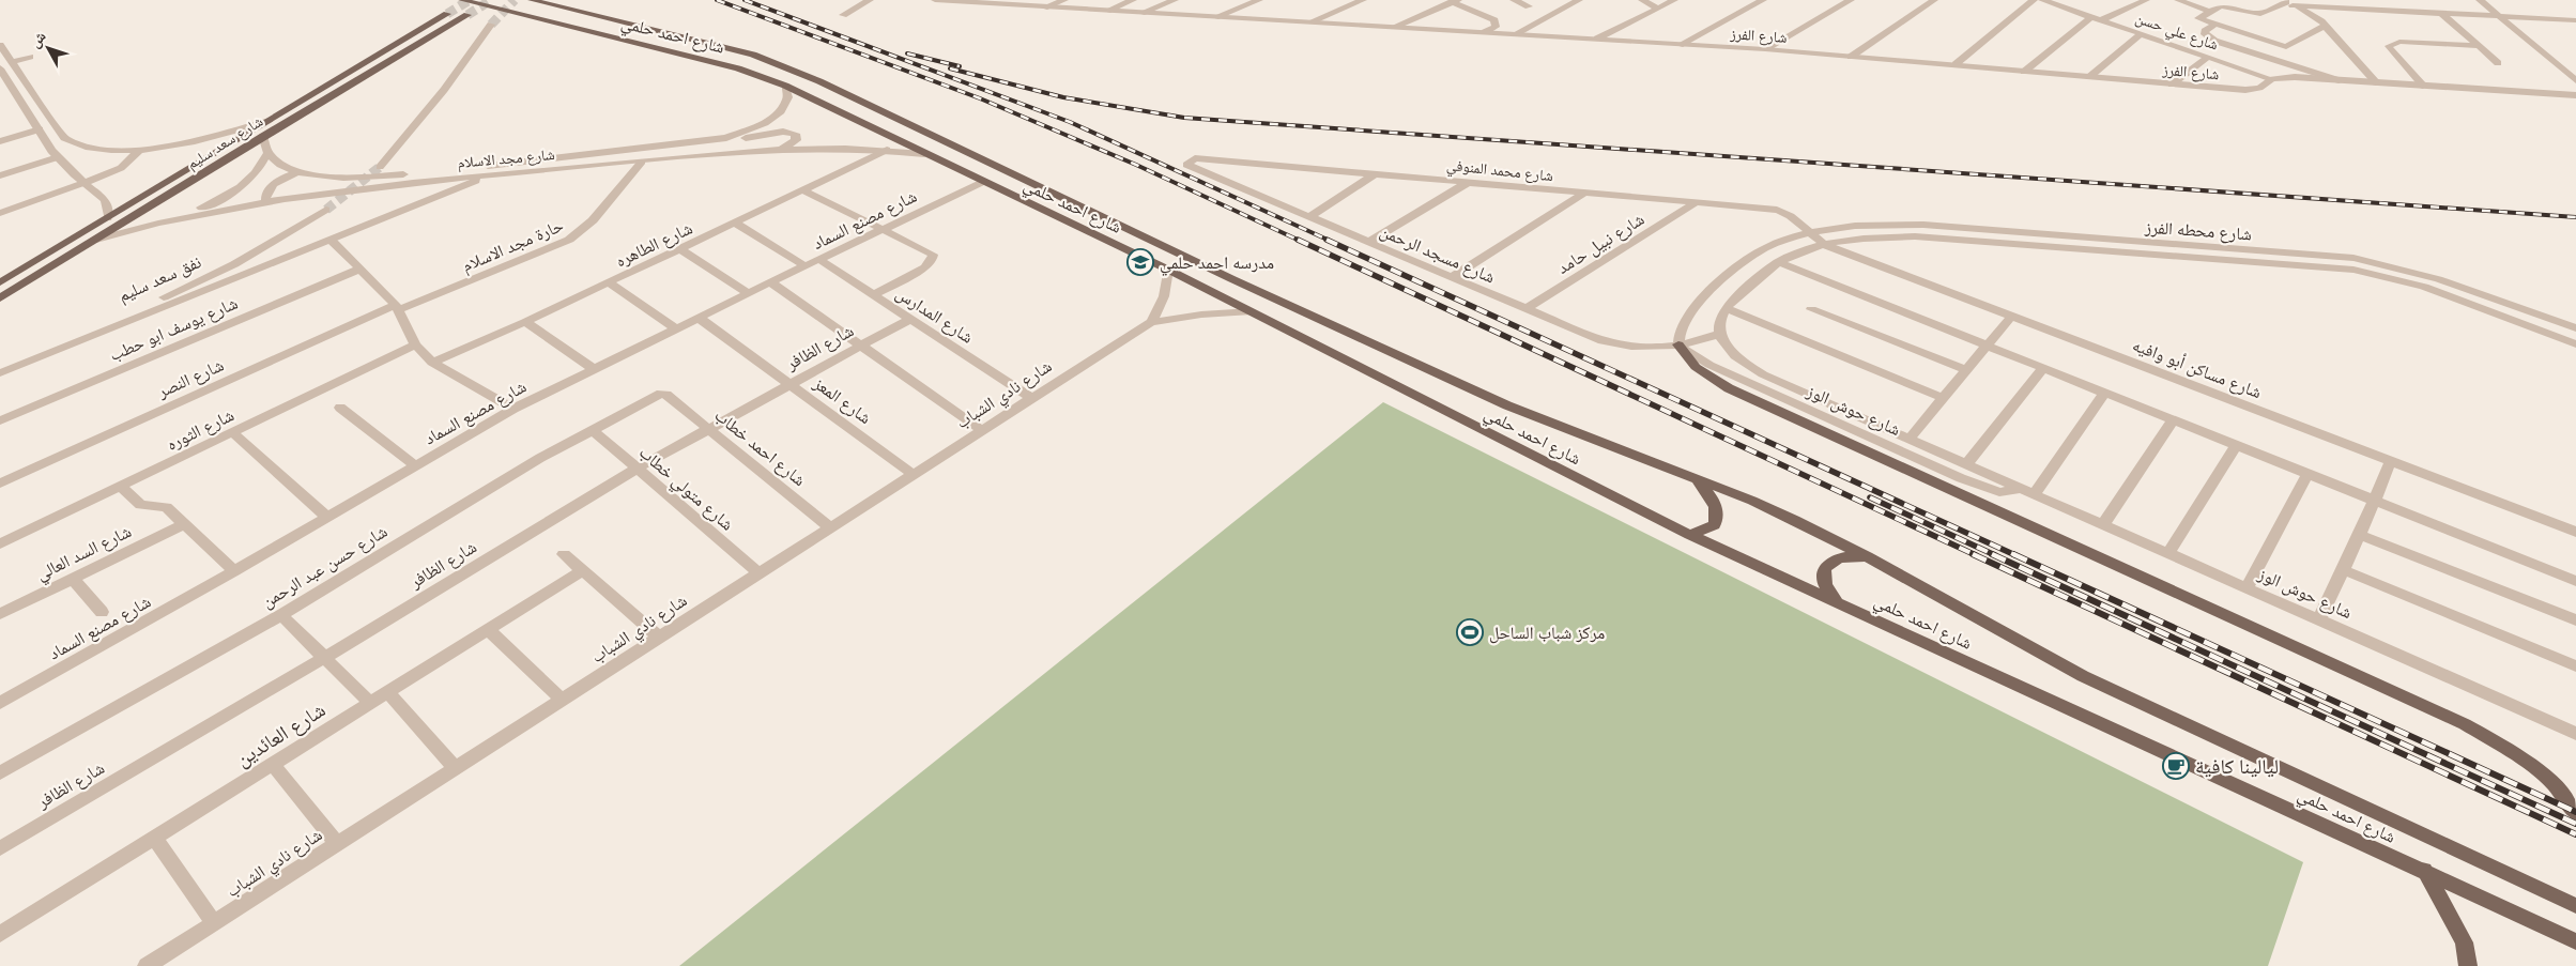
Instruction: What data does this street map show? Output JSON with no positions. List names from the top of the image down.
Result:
{
  "streets": {
    "main road": ["شارع احمد حلمي", "شارع سعد سليم"],
    "street": [
      "شارع علي حسن",
      "شارع الفرز",
      "شارع مجد الاسلام",
      "شارع محمد المنوفي",
      "شارع مصنع السماد",
      "شارع محطه الفرز",
      "شارع نبيل حامد",
      "شارع الطاهره",
      "حارة مجد الاسلام",
      "شارع مسجد الرحمن",
      "نفق سعد سليم",
      "شارع المدارس",
      "شارع يوسف ابو حطب",
      "شارع الظافر",
      "شارع مساكن أبو وافيه",
      "شارع النصر",
      "شارع نادي الشباب",
      "شارع المعز",
      "شارع حوش الوز",
      "شارع الثوره",
      "شارع احمد خطاب",
      "شارع متولي خطاب",
      "شارع السد العالي",
      "شارع حسن عبد الرحمن",
      "شارع العائدين"
    ]
  },
  "crossings": [
    ["شارع علي حسن", "شارع الفرز"],
    ["شارع احمد حلمي", "شارع مجد الاسلام"],
    ["شارع احمد حلمي", "شارع مصنع السماد"],
    ["شارع احمد حلمي", "شارع نادي الشباب"],
    ["شارع سعد سليم", "شارع مجد الاسلام"],
    ["شارع مجد الاسلام", "شارع الطاهره"],
    ["شارع مجد الاسلام", "حارة مجد الاسلام"],
    ["شارع محمد المنوفي", "شارع محطه الفرز"],
    ["شارع محمد المنوفي", "شارع نبيل حامد"],
    ["شارع محمد المنوفي", "شارع مسجد الرحمن"],
    ["شارع محمد المنوفي", "شارع مساكن أبو وافيه"],
    ["شارع مصنع السماد", "شارع المدارس"],
    ["شارع مصنع السماد", "شارع المعز"],
    ["شارع محطه الفرز", "شارع مسجد الرحمن"],
    ["شارع محطه الفرز", "شارع مساكن أبو وافيه"],
    ["شارع محطه الفرز", "شارع حوش الوز"],
    ["شارع نبيل حامد", "شارع مسجد الرحمن"],
    ["حارة مجد الاسلام", "شارع النصر"],
    ["شارع مسجد الرحمن", "شارع حوش الوز"],
    ["شارع المدارس", "شارع الظافر"],
    ["شارع المدارس", "شارع نادي الشباب"],
    ["شارع الظافر", "شارع المعز"],
    ["شارع الظافر", "شارع احمد خطاب"],
    ["شارع الظافر", "شارع متولي خطاب"],
    ["شارع نادي الشباب", "شارع المعز"],
    ["شارع نادي الشباب", "شارع احمد خطاب"],
    ["شارع نادي الشباب", "شارع متولي خطاب"],
    ["شارع احمد خطاب", "شارع حسن عبد الرحمن"],
    ["شارع متولي خطاب", "شارع حسن عبد الرحمن"]
  ],
  "places": {
    "school or university": ["مدرسه احمد حلمي"],
    "sports": ["مركز شباب الساحل"],
    "cafe": ["ليالينا كافية"]
  },
  "north": "top left"
}
